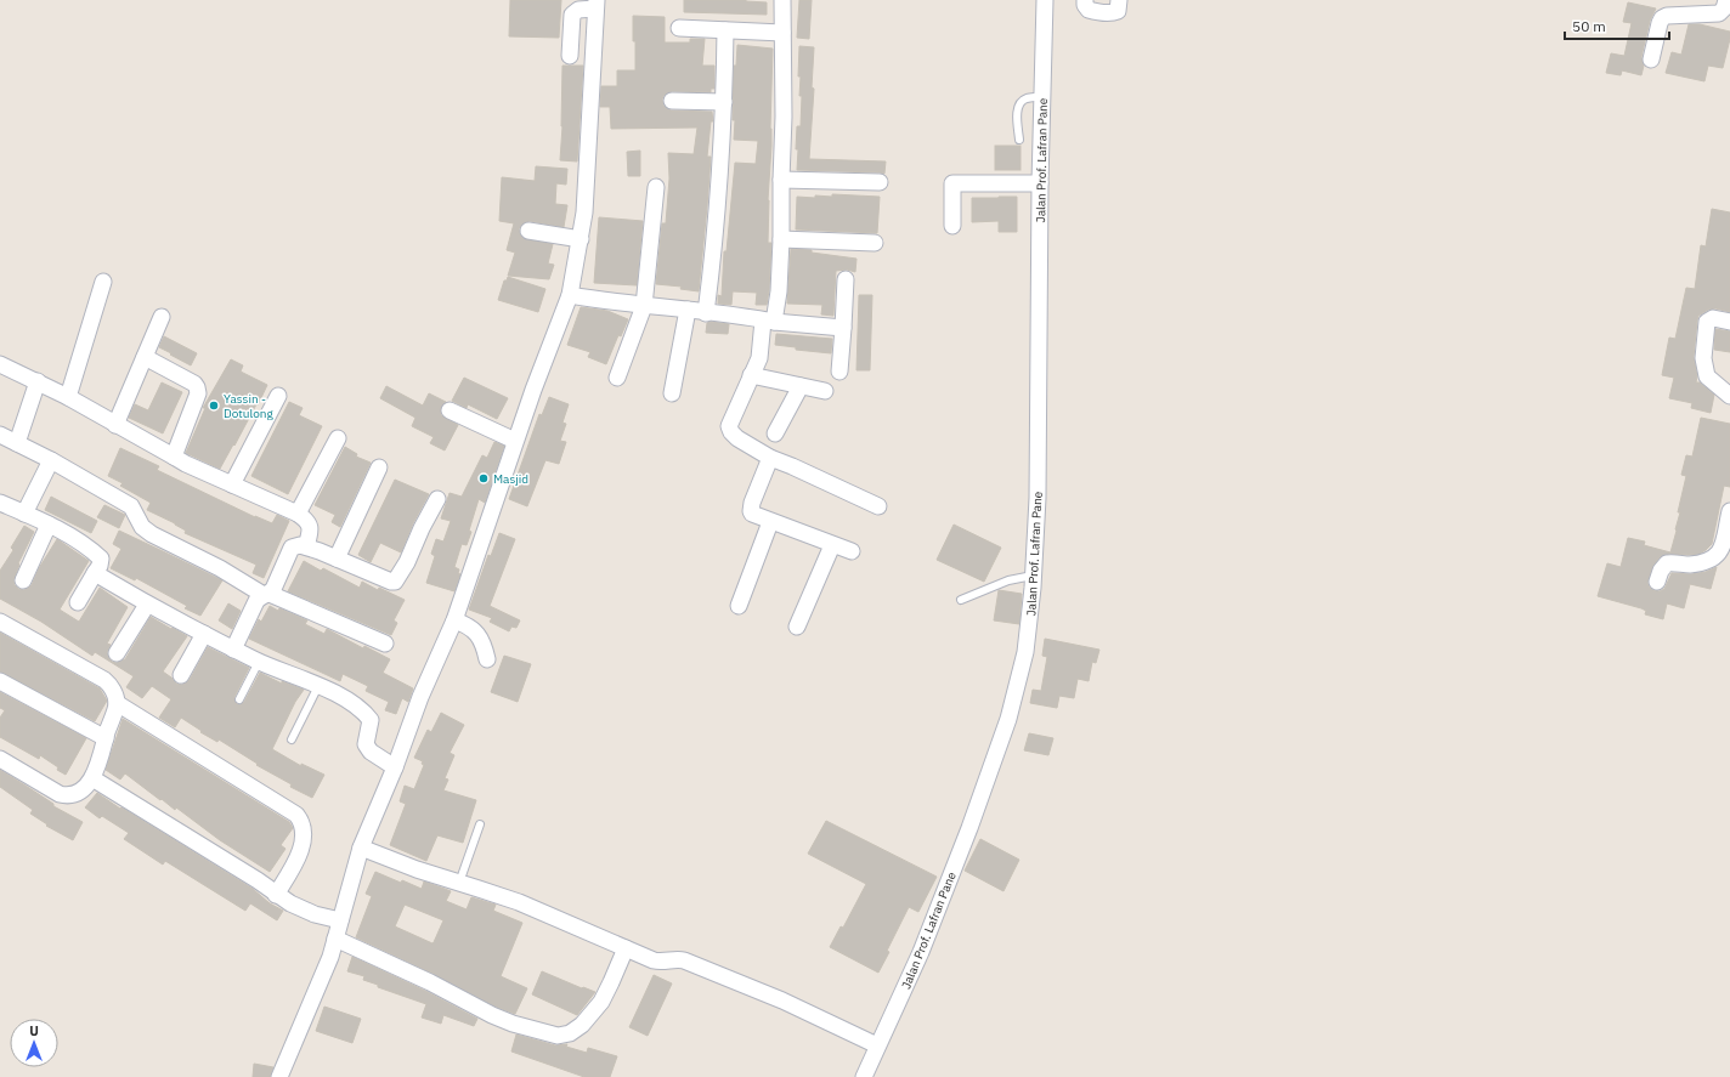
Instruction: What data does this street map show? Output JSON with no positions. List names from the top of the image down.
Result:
{
  "streets": {
    "street": ["Jalan Prof. Lafran Pane"]
  },
  "places": ["Yassin - Dotulong", "Masjid"],
  "scale_bar": "50 m",
  "north": "top"
}
